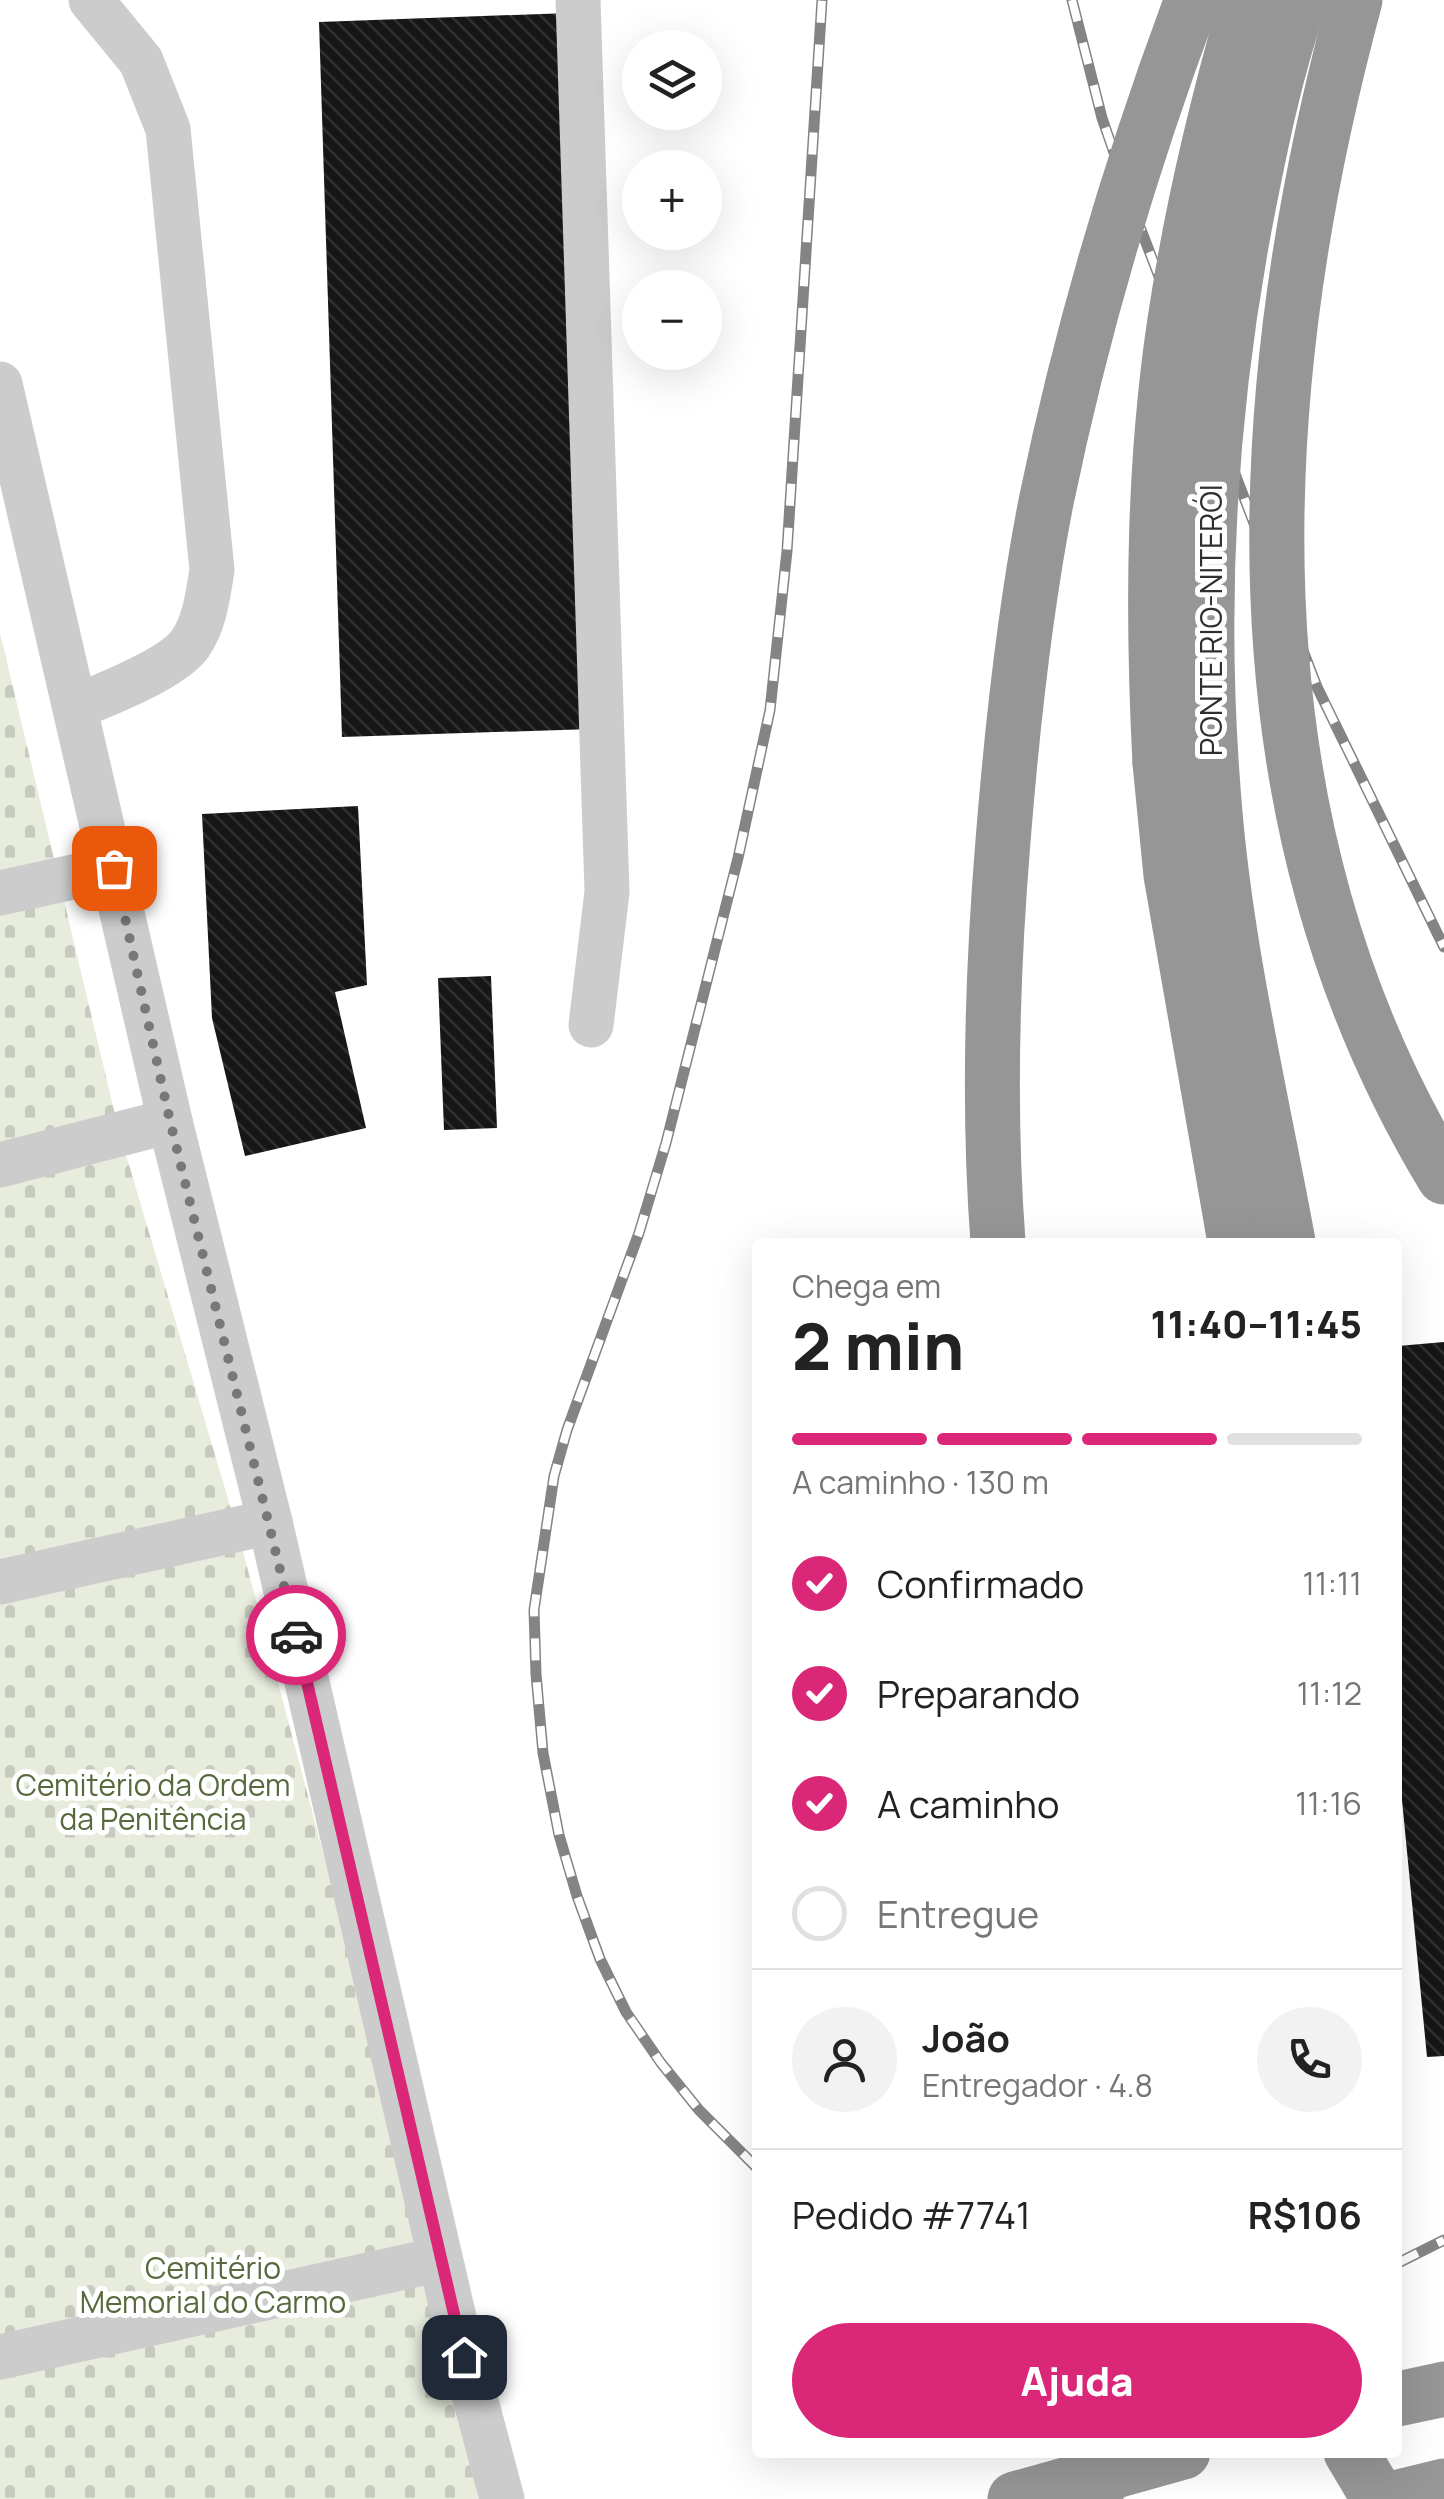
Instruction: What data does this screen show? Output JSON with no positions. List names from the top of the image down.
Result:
{
  "streets": {
    "highway": ["PONTE RIO-NITERÓI"]
  },
  "parks": ["Cemitério da Ordem da Penitência", "Cemitério Memorial do Carmo"],
  "page": {
    "map_buttons": ["+", "−"],
    "heading": ["2 min", "Chega em", "11:40–11:45"],
    "panel": [
      "João",
      "Entregador · 4.8",
      "Pedido #7741",
      "R$106"
    ],
    "bar": "A caminho · 130 m",
    "list": [
      ["Confirmado", "11:11"],
      ["Preparando", "11:12"],
      ["A caminho", "11:16"],
      "Entregue"
    ],
    "buttons": "Ajuda"
  }
}
